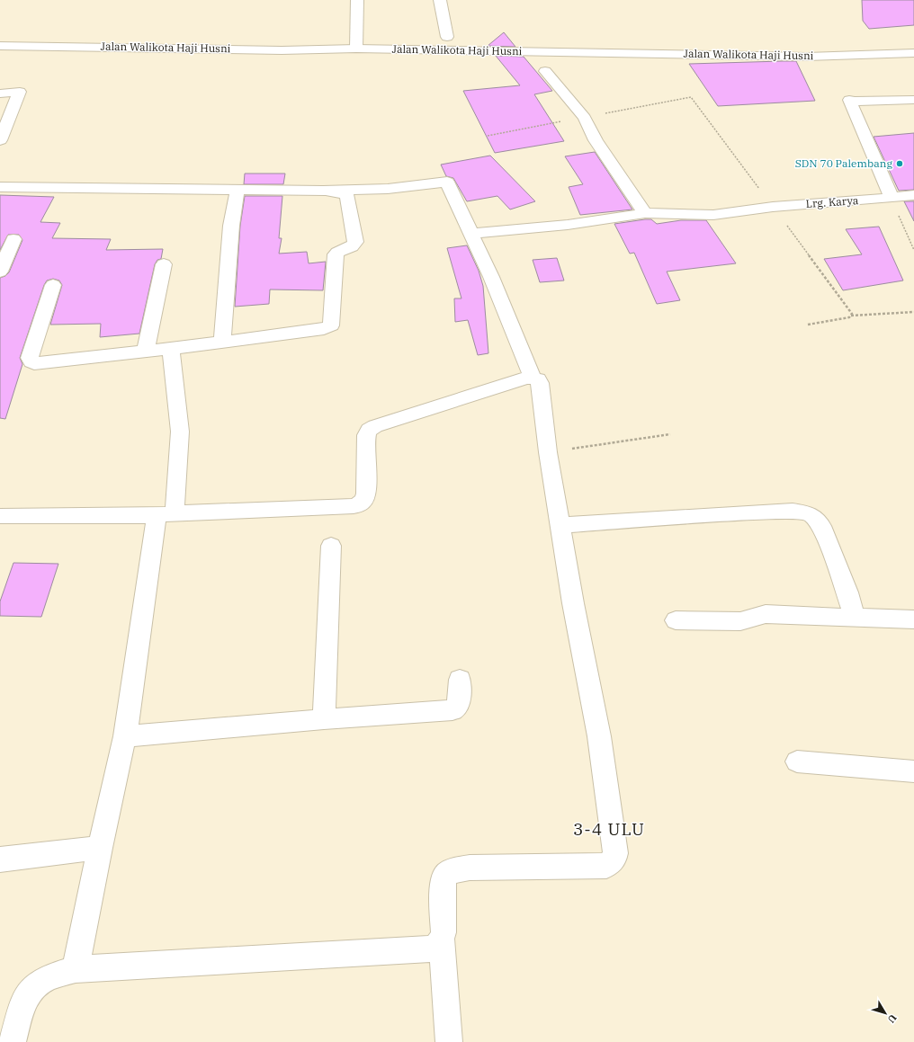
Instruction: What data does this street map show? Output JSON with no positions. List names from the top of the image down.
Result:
{
  "streets": {
    "street": ["Jalan Walikota Haji Husni", "Lrg. Karya"]
  },
  "districts": ["3-4 ULU"],
  "places": ["SDN 70 Palembang"],
  "north": "bottom right"
}
